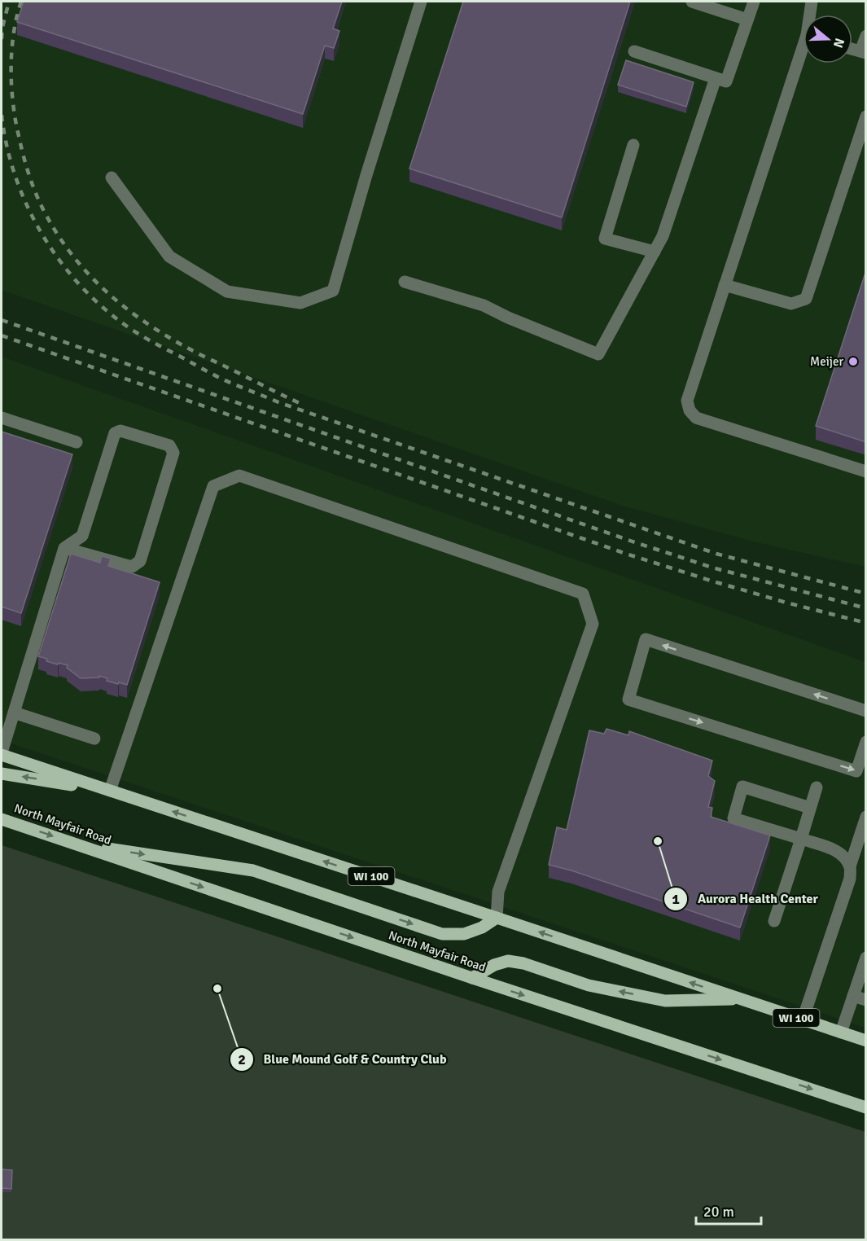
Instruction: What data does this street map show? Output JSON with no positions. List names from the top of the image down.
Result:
{
  "streets": {
    "main road": ["North Mayfair Road", "WI 100"]
  },
  "places": ["Meijer", "Aurora Health Center", "Blue Mound Golf & Country Club"],
  "scale_bar": "20 m",
  "north": "right"
}
